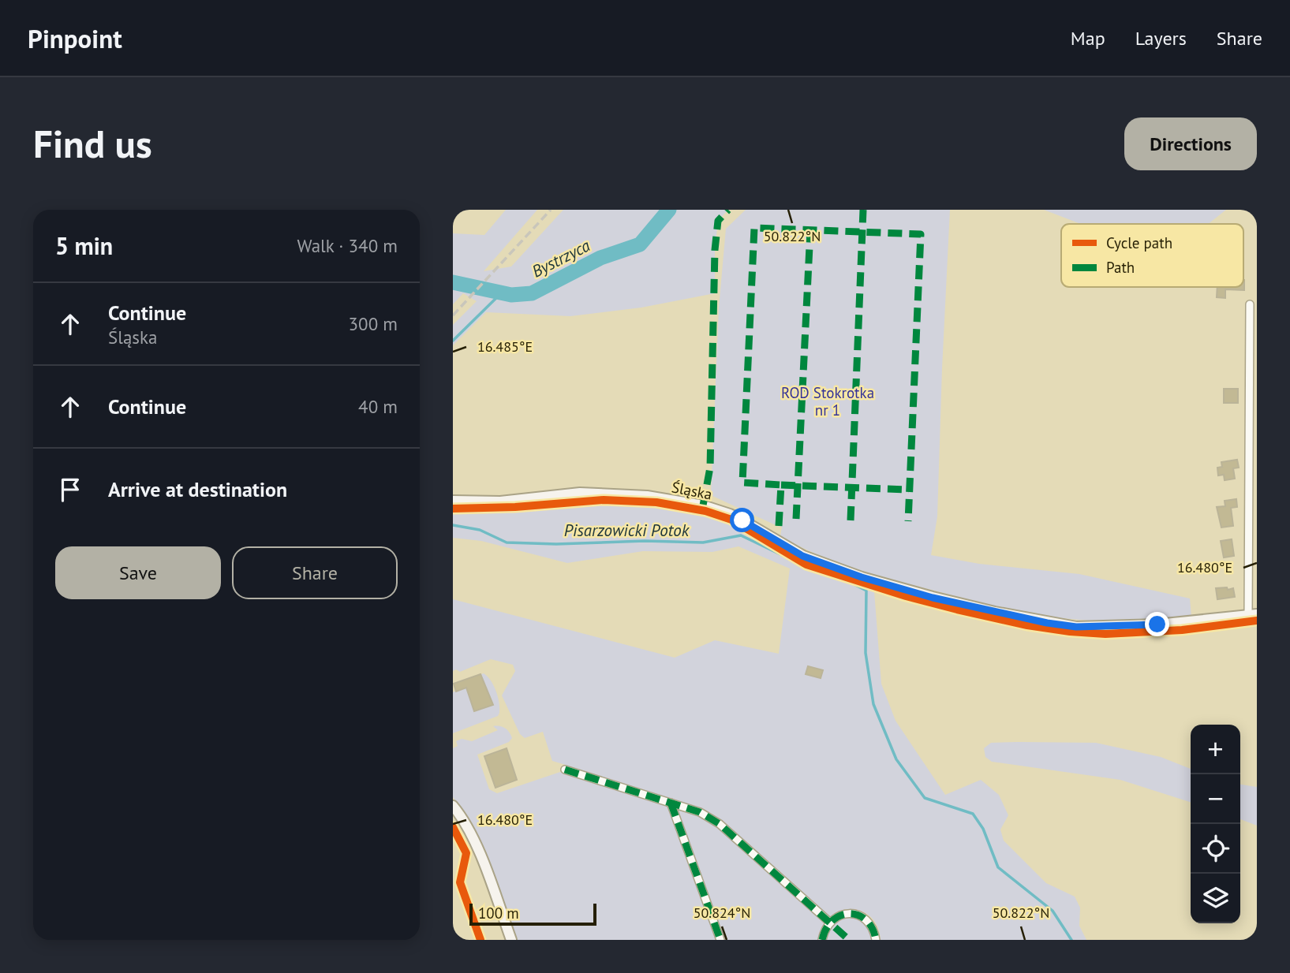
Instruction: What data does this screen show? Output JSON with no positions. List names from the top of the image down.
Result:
{
  "streets": {
    "street": ["Śląska"]
  },
  "water": ["Bystrzyca", "Pisarzowicki Potok"],
  "parks": ["ROD Stokrotka nr 1"],
  "legend": ["Cycle path", "Path"],
  "scale_bar": "100 m",
  "page": {
    "header": "Pinpoint",
    "nav": ["Map", "Layers", "Share"],
    "buttons": [
      "Directions",
      ["Save", "Share"]
    ],
    "title": "Find us",
    "heading": ["5 min", "Walk · 340 m"],
    "list": [
      ["Continue", "Śląska", "300 m"],
      ["Continue", "40 m"],
      "Arrive at destination"
    ],
    "map_buttons": ["+", "−"],
    "scale": "100 m"
  },
  "coordinates": [
    "50.822°N",
    "16.485°E",
    "16.480°E",
    "50.824°N"
  ]
}
